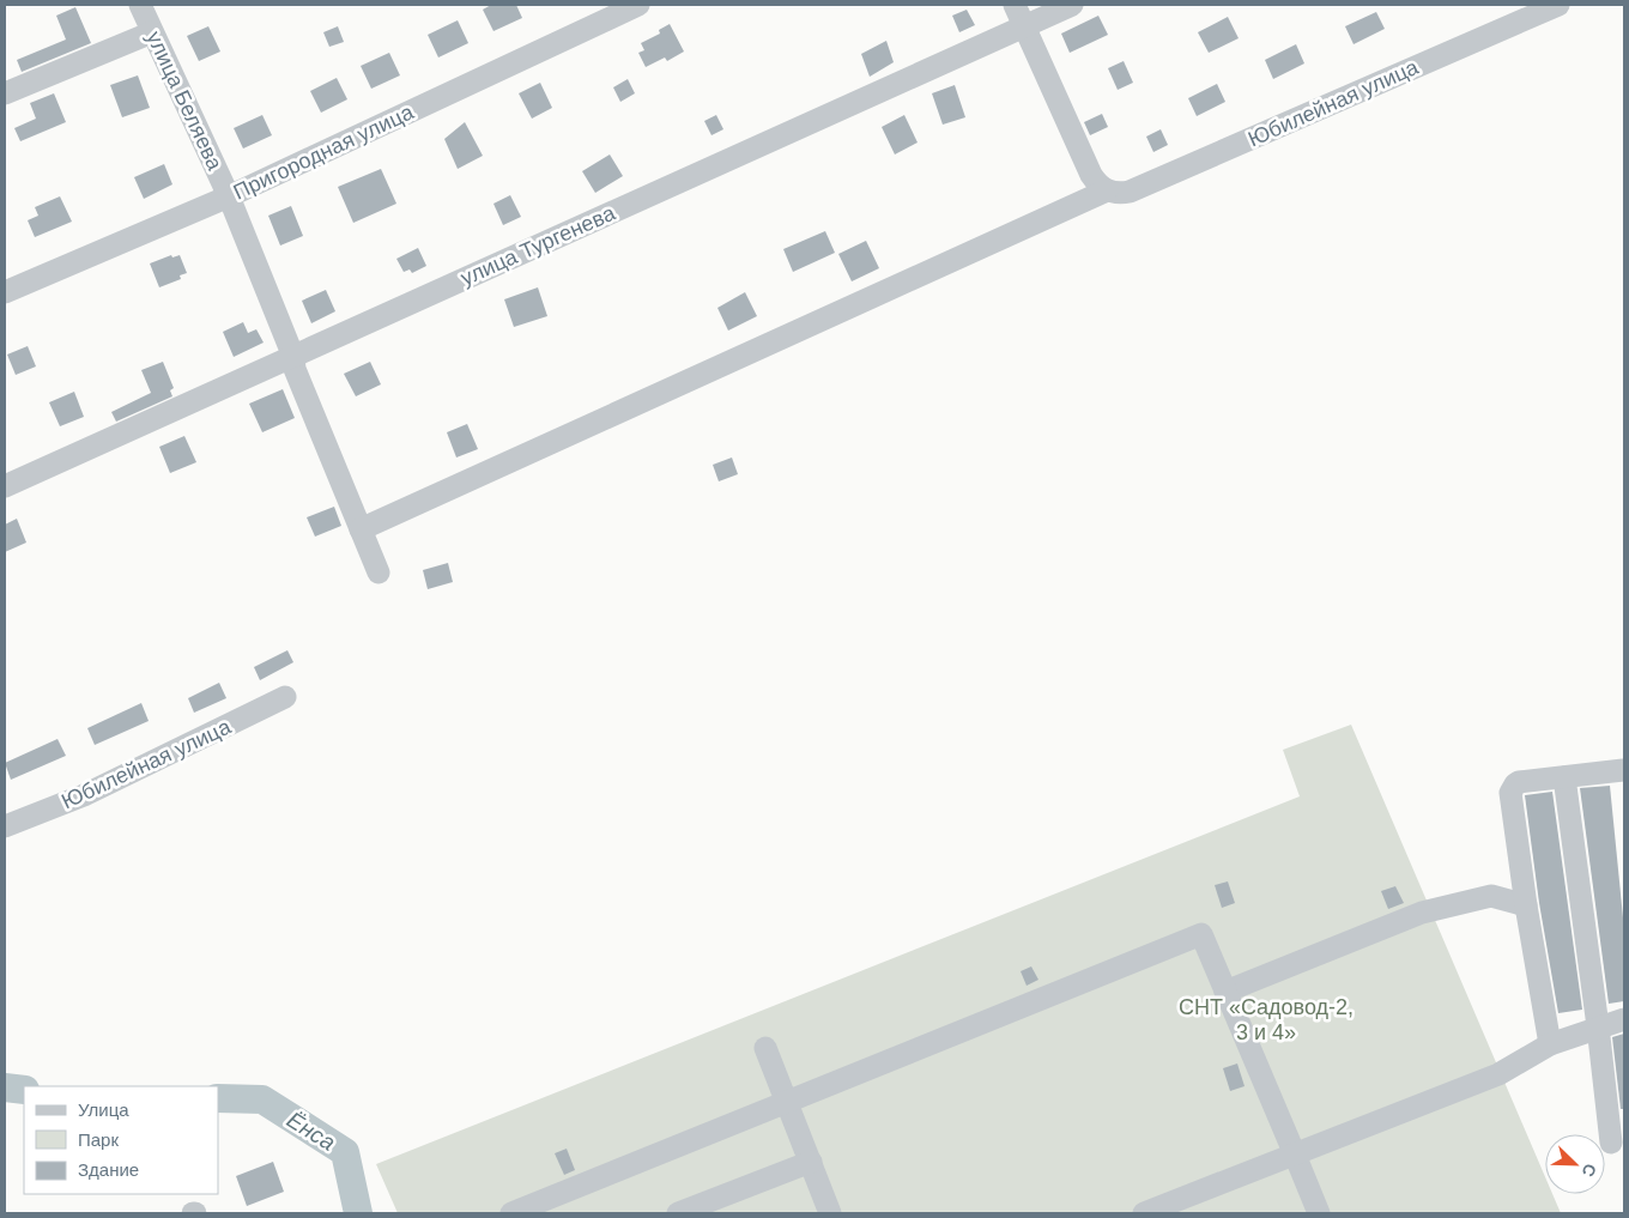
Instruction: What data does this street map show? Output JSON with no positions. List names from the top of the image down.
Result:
{
  "streets": {
    "street": [
      "улица Беляева",
      "Юбилейная улица",
      "Пригородная улица",
      "улица Тургенева"
    ]
  },
  "crossings": [
    ["улица Беляева", "Юбилейная улица"],
    ["улица Беляева", "Пригородная улица"],
    ["улица Беляева", "улица Тургенева"]
  ],
  "water": ["Ёнса"],
  "parks": ["СНТ «Садовод-2, 3 и 4»"],
  "legend": ["Улица", "Парк", "Здание"],
  "north": "bottom right"
}
